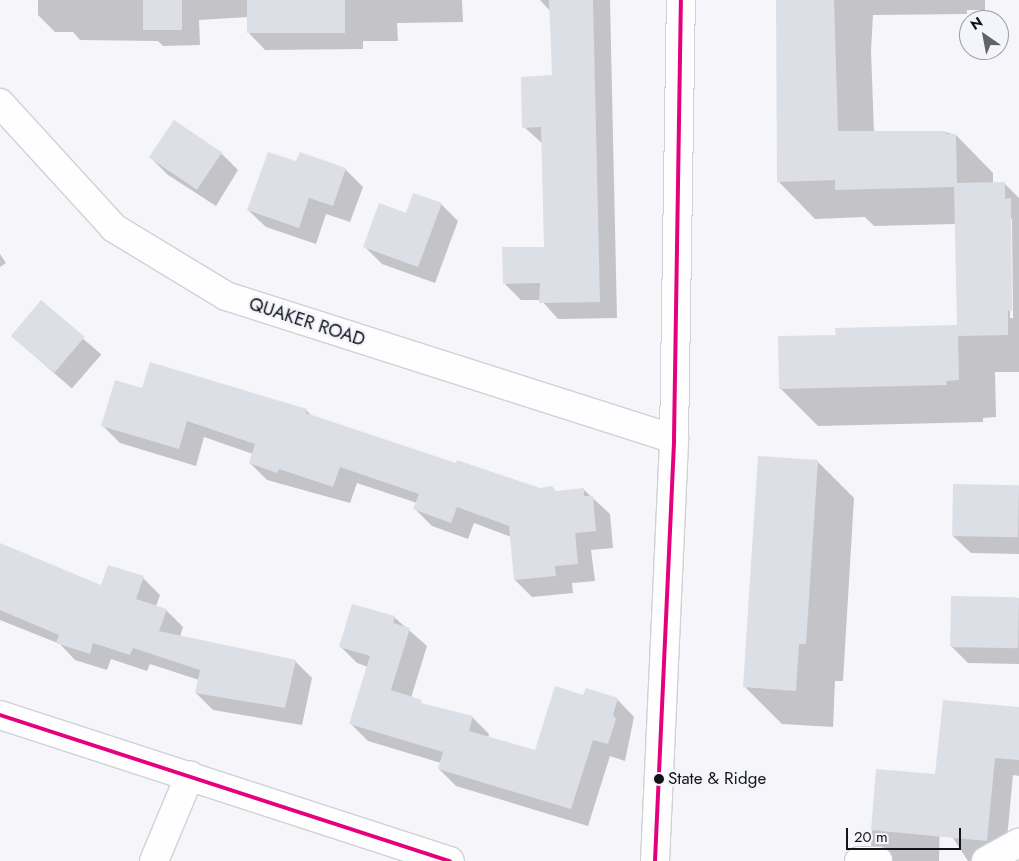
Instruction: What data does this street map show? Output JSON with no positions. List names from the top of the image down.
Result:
{
  "streets": {
    "street": ["QUAKER ROAD"]
  },
  "places": ["State & Ridge"],
  "scale_bar": "20 m",
  "north": "top left"
}
